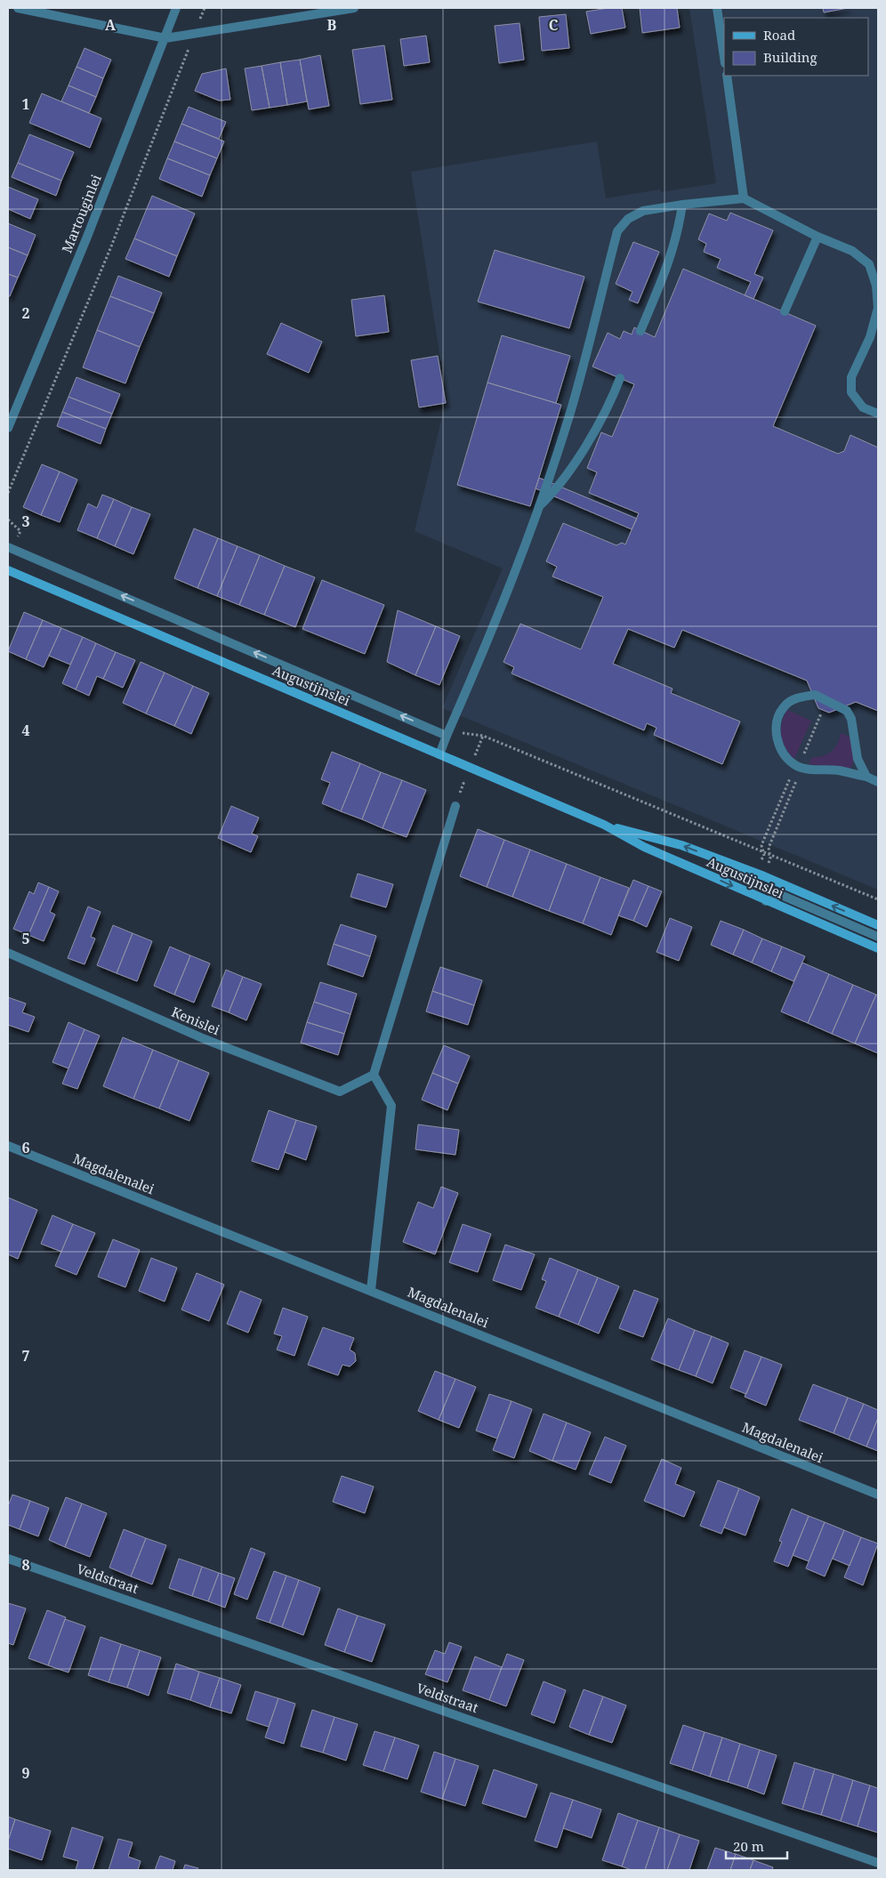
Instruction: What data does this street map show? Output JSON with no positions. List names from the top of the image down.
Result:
{
  "streets": {
    "street": [
      "Martouginlei",
      "Augustijnslei",
      "Kenislei",
      "Magdalenalei",
      "Veldstraat"
    ]
  },
  "legend": ["Road", "Building"],
  "scale_bar": "20 m",
  "grid": {
    "columns": ["A", "B", "C"],
    "rows": [
      "1",
      "2",
      "3",
      "4",
      "5",
      "6",
      "7",
      "8",
      "9"
    ]
  }
}
